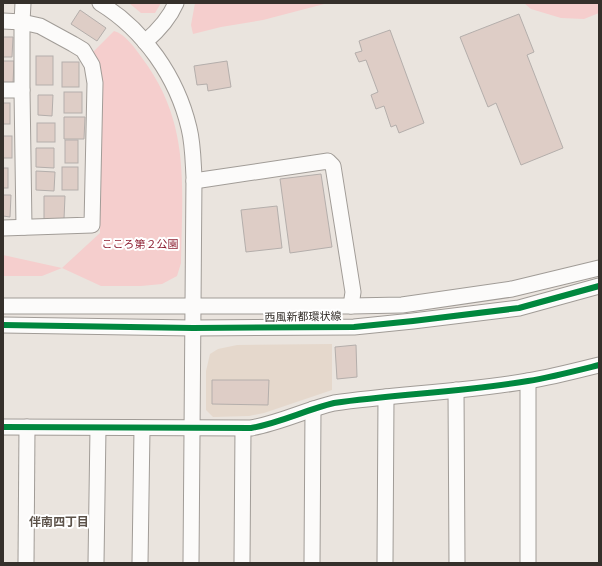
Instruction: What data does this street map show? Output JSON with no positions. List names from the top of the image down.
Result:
{
  "streets": {
    "street": ["西風新都環状線"]
  },
  "districts": ["伴南四丁目"],
  "parks": ["こころ第２公園"]
}
